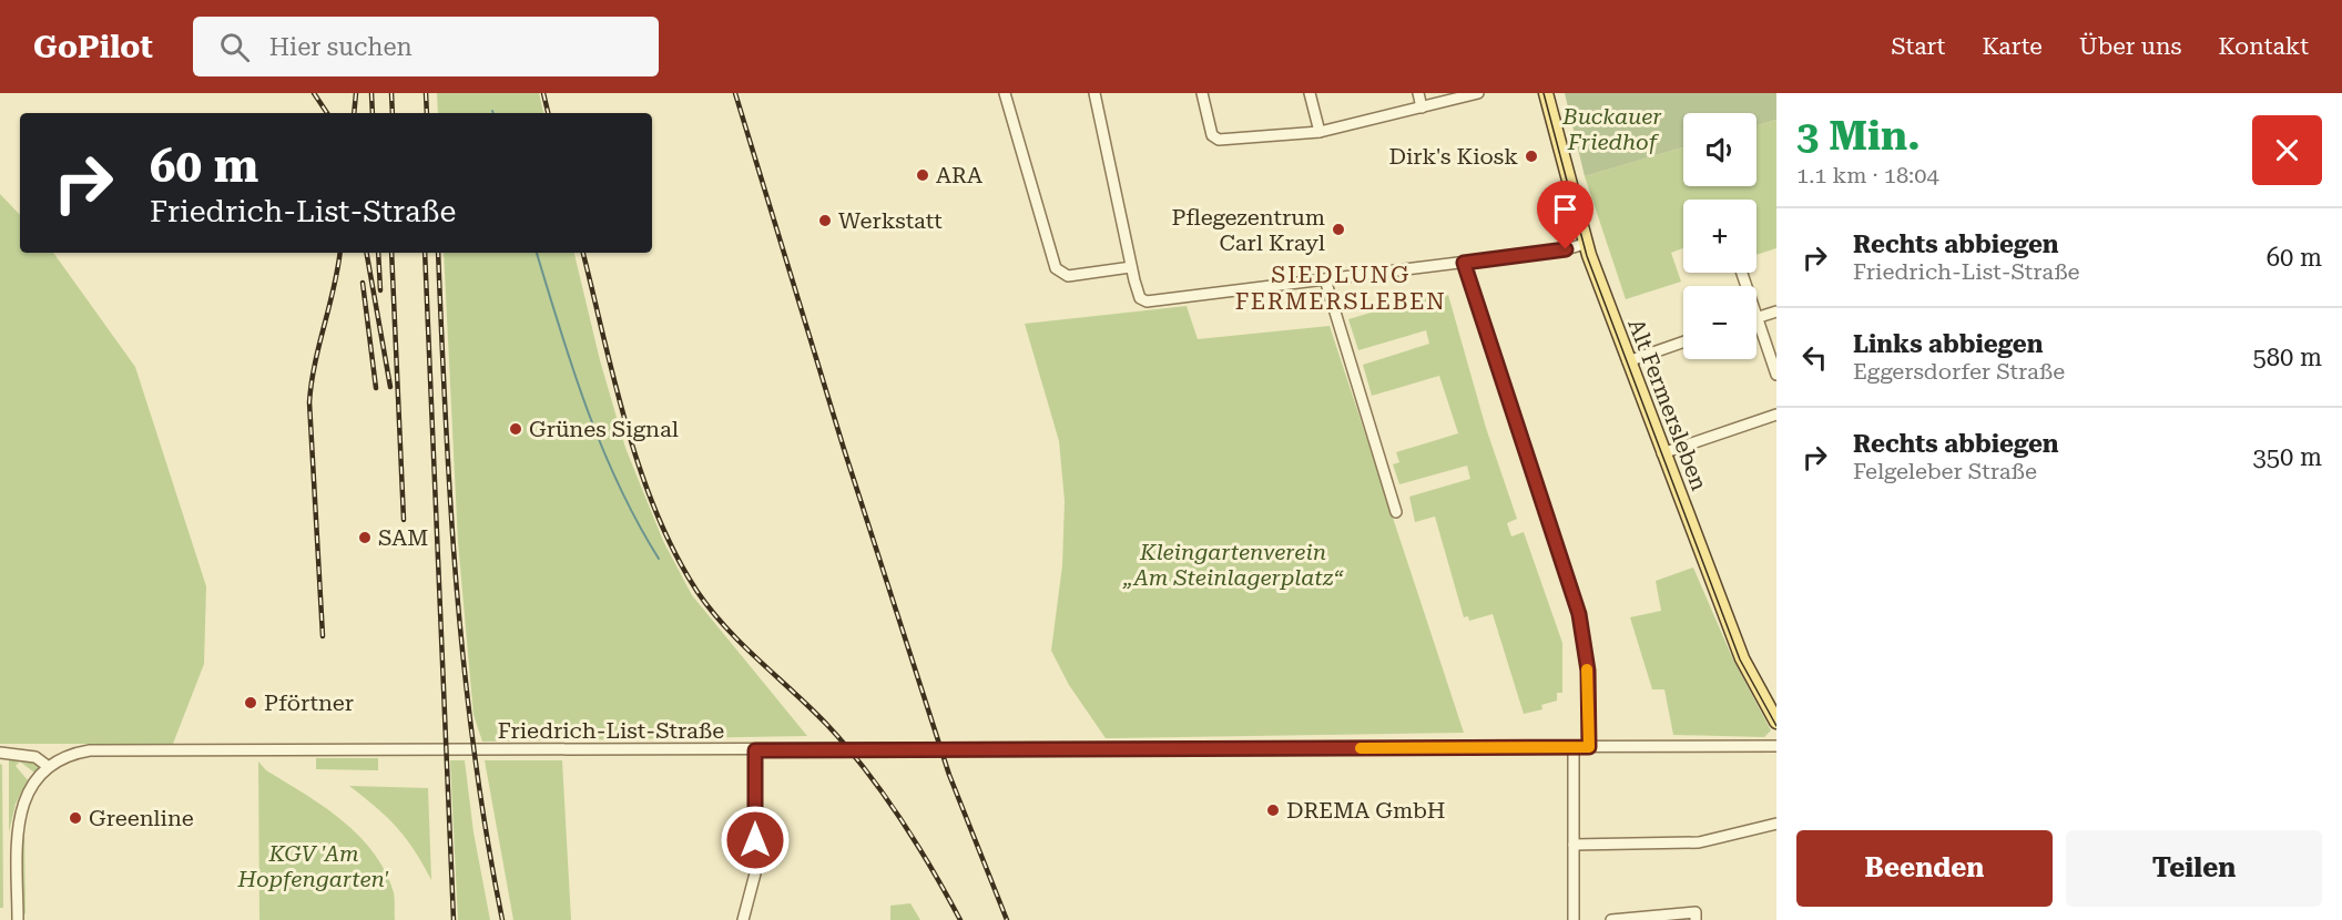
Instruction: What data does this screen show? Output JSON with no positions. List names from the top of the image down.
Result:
{
  "streets": {
    "main road": ["Alt Fermersleben"],
    "street": ["Friedrich-List-Straße"]
  },
  "districts": ["SIEDLUNG FERMERSLEBEN"],
  "parks": ["Buckauer Friedhof", "Kleingartenverein „Am Steinlagerplatz“", "KGV 'Am Hopfengarten'"],
  "places": [
    "Dirk's Kiosk",
    "ARA",
    "Werkstatt",
    "Pflegezentrum Carl Krayl",
    "Grünes Signal",
    "SAM",
    "Pförtner",
    "DREMA GmbH",
    "Greenline"
  ],
  "page": {
    "header": "GoPilot",
    "search": "Hier suchen",
    "nav": [
      "Start",
      "Karte",
      "Über uns",
      "Kontakt"
    ],
    "heading": ["3 Min.", "1.1 km · 18:04"],
    "map_buttons": ["+", "−"],
    "turn": ["60 m", "Friedrich-List-Straße"],
    "list": [
      {
        "name": "Rechts abbiegen",
        "note": "Friedrich-List-Straße",
        "value": "60 m"
      },
      {
        "name": "Links abbiegen",
        "note": "Eggersdorfer Straße",
        "value": "580 m"
      },
      {
        "name": "Rechts abbiegen",
        "note": "Felgeleber Straße",
        "value": "350 m"
      }
    ],
    "buttons": ["Beenden", "Teilen"]
  }
}
